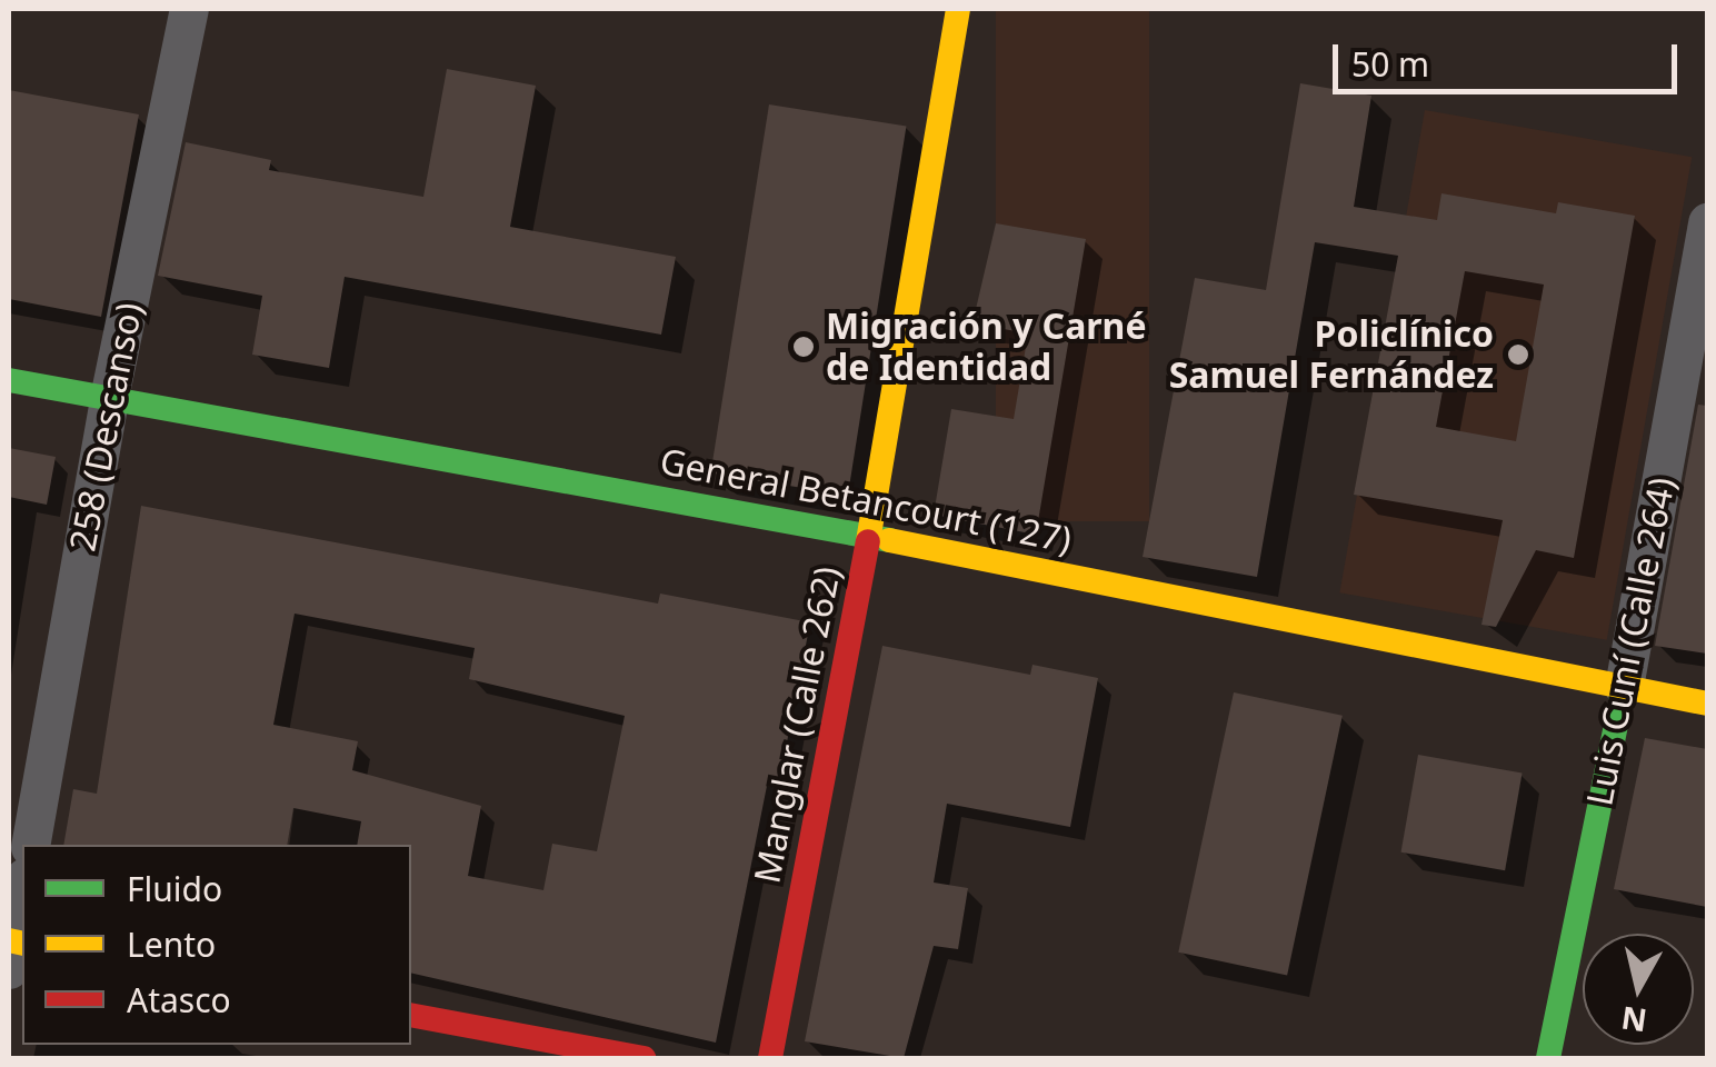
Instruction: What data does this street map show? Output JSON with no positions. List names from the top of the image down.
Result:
{
  "streets": {
    "main road": ["General Betancourt (127)", "Luis Cuní (Calle 264)", "Manglar (Calle 262)"],
    "street": ["258 (Descanso)"]
  },
  "crossings": [
    ["258 (Descanso)", "General Betancourt (127)"],
    ["General Betancourt (127)", "Luis Cuní (Calle 264)"],
    ["General Betancourt (127)", "Manglar (Calle 262)"]
  ],
  "places": ["Migración y Carné de Identidad", "Policlínico Samuel Fernández"],
  "legend": ["Fluido", "Lento", "Atasco"],
  "scale_bar": "50 m",
  "north": "bottom"
}
